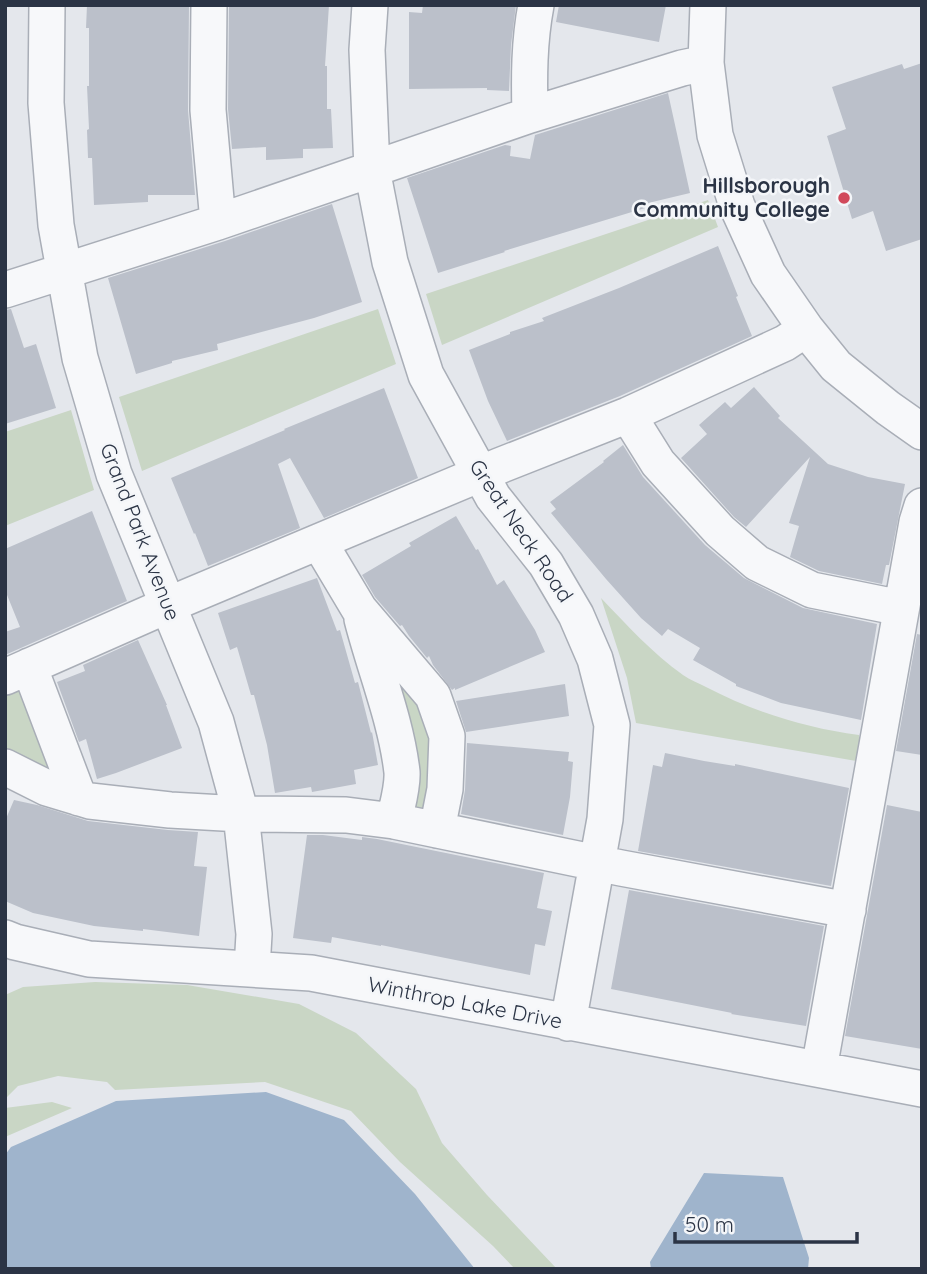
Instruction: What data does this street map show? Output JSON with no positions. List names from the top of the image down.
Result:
{
  "streets": {
    "street": ["Great Neck Road", "Grand Park Avenue", "Winthrop Lake Drive"]
  },
  "crossings": [
    ["Great Neck Road", "Winthrop Lake Drive"],
    ["Grand Park Avenue", "Winthrop Lake Drive"]
  ],
  "places": ["Hillsborough Community College"],
  "scale_bar": "50 m"
}
